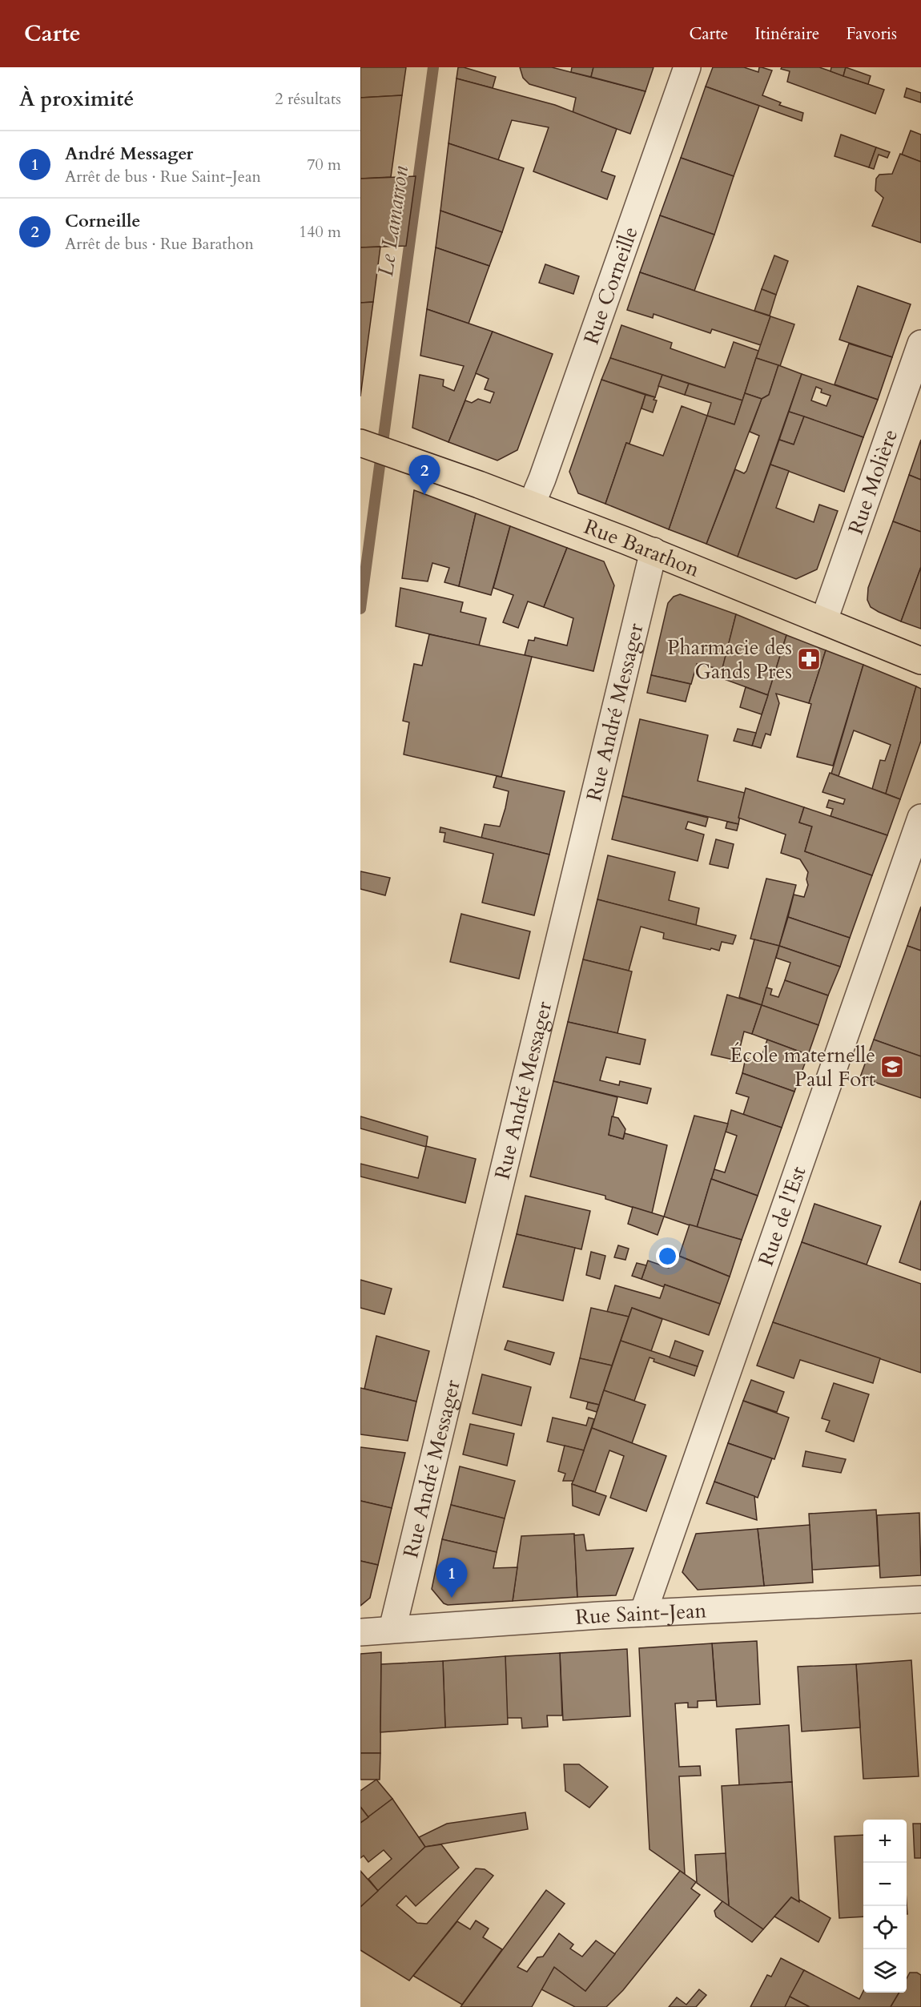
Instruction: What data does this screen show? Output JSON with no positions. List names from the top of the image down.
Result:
{
  "streets": {
    "main road": ["Rue Barathon"],
    "street": [
      "Rue Corneille",
      "Rue Molière",
      "Rue André Messager",
      "Rue de l'Est",
      "Rue Saint-Jean"
    ]
  },
  "crossings": [
    ["Rue Corneille", "Rue Barathon"],
    ["Rue Molière", "Rue Barathon"],
    ["Rue Barathon", "Rue André Messager"],
    ["Rue André Messager", "Rue Saint-Jean"],
    ["Rue de l'Est", "Rue Saint-Jean"]
  ],
  "water": ["Le Lamarron"],
  "places": {
    "pharmacy": ["Pharmacie des Gands Pres"],
    "school or university": ["École maternelle Paul Fort"]
  },
  "page": {
    "header": "Carte",
    "nav": ["Carte", "Itinéraire", "Favoris"],
    "heading": ["À proximité", "2 résultats"],
    "list": [
      {
        "mark": "1",
        "name": "André Messager",
        "note": "Arrêt de bus · Rue Saint-Jean",
        "value": "70 m"
      },
      {
        "mark": "2",
        "name": "Corneille",
        "note": "Arrêt de bus · Rue Barathon",
        "value": "140 m"
      }
    ],
    "pins": ["2", "1"],
    "map_buttons": ["+", "−"]
  }
}
